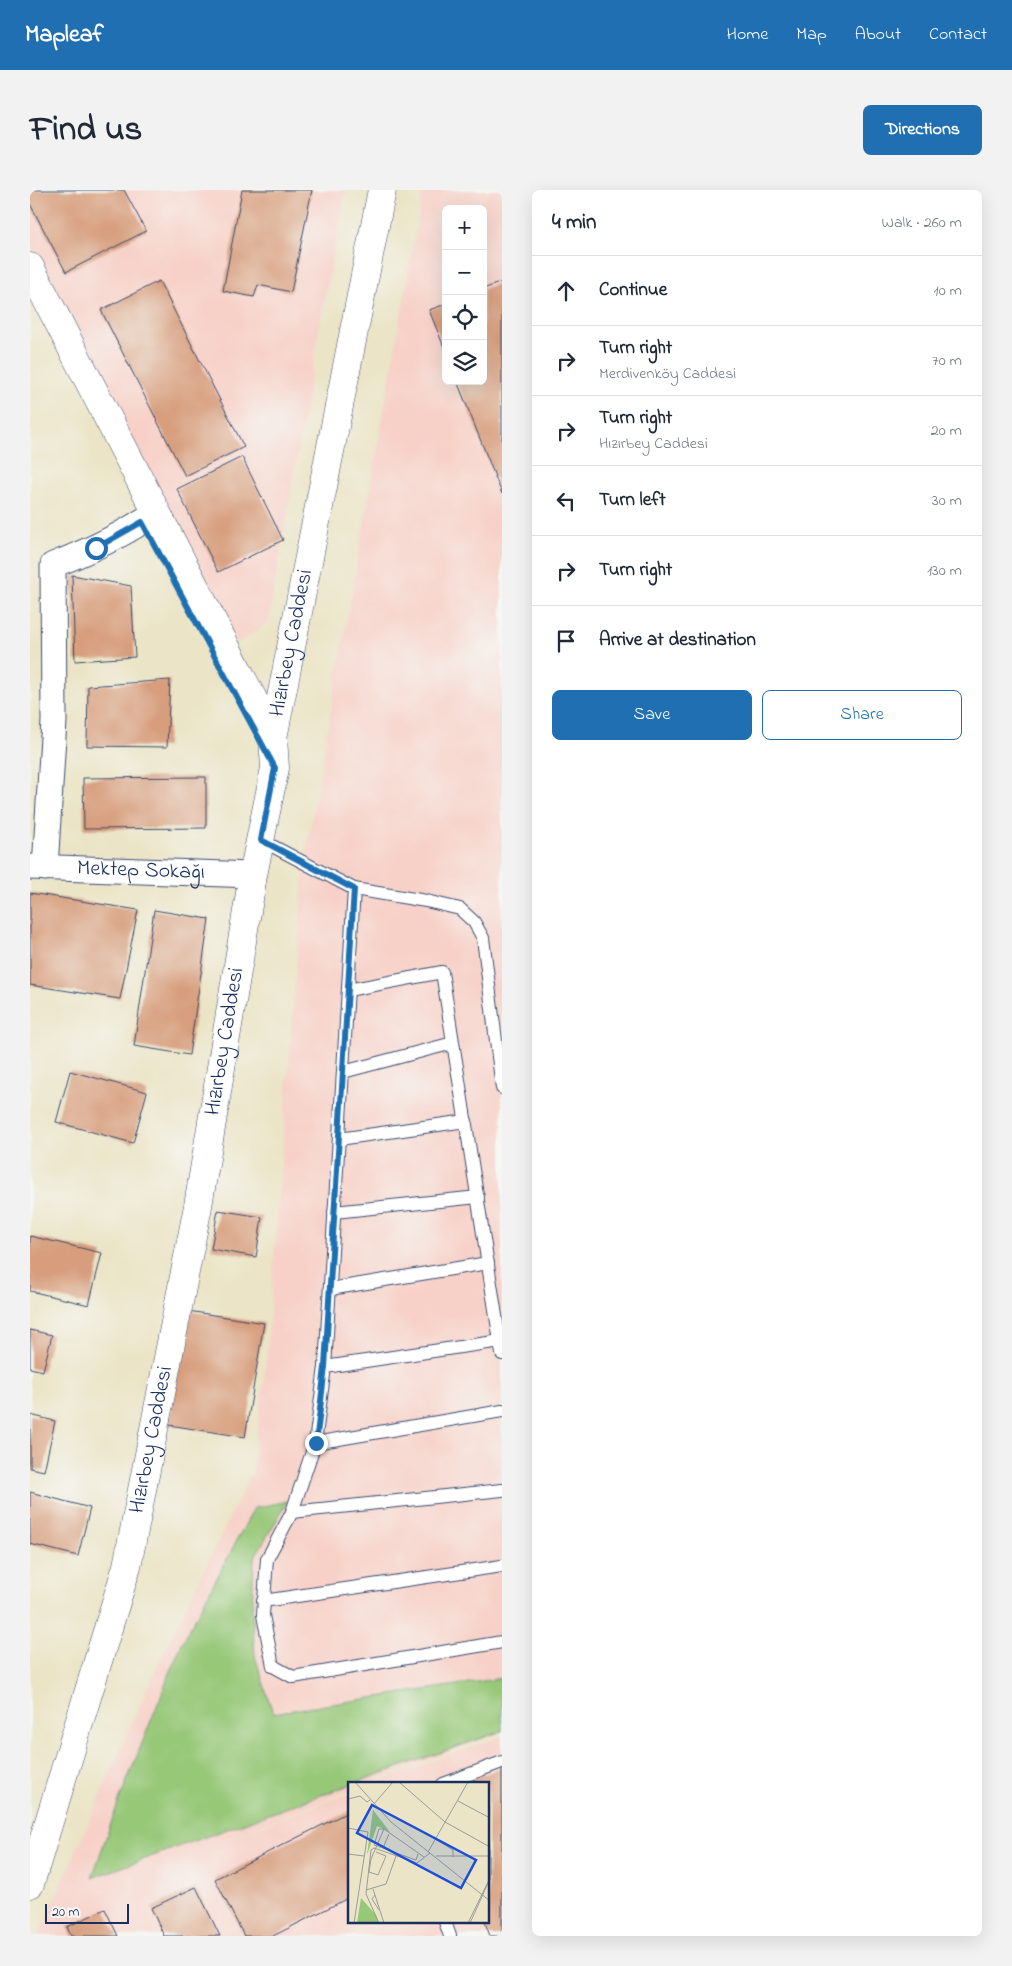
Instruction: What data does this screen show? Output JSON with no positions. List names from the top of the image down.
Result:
{
  "streets": {
    "street": ["Hızırbey Caddesi", "Mektep Sokağı"]
  },
  "crossings": [
    ["Hızırbey Caddesi", "Mektep Sokağı"]
  ],
  "scale_bar": "20 m",
  "page": {
    "header": "Mapleaf",
    "nav": [
      "Home",
      "Map",
      "About",
      "Contact"
    ],
    "title": "Find us",
    "buttons": [
      "Directions",
      ["Save", "Share"]
    ],
    "heading": ["4 min", "Walk · 260 m"],
    "map_buttons": ["+", "−"],
    "list": [
      ["Continue", "10 m"],
      ["Turn right", "Merdivenköy Caddesi", "70 m"],
      ["Turn right", "Hızırbey Caddesi", "20 m"],
      ["Turn left", "30 m"],
      ["Turn right", "130 m"],
      "Arrive at destination"
    ],
    "scale": "20 m"
  }
}
